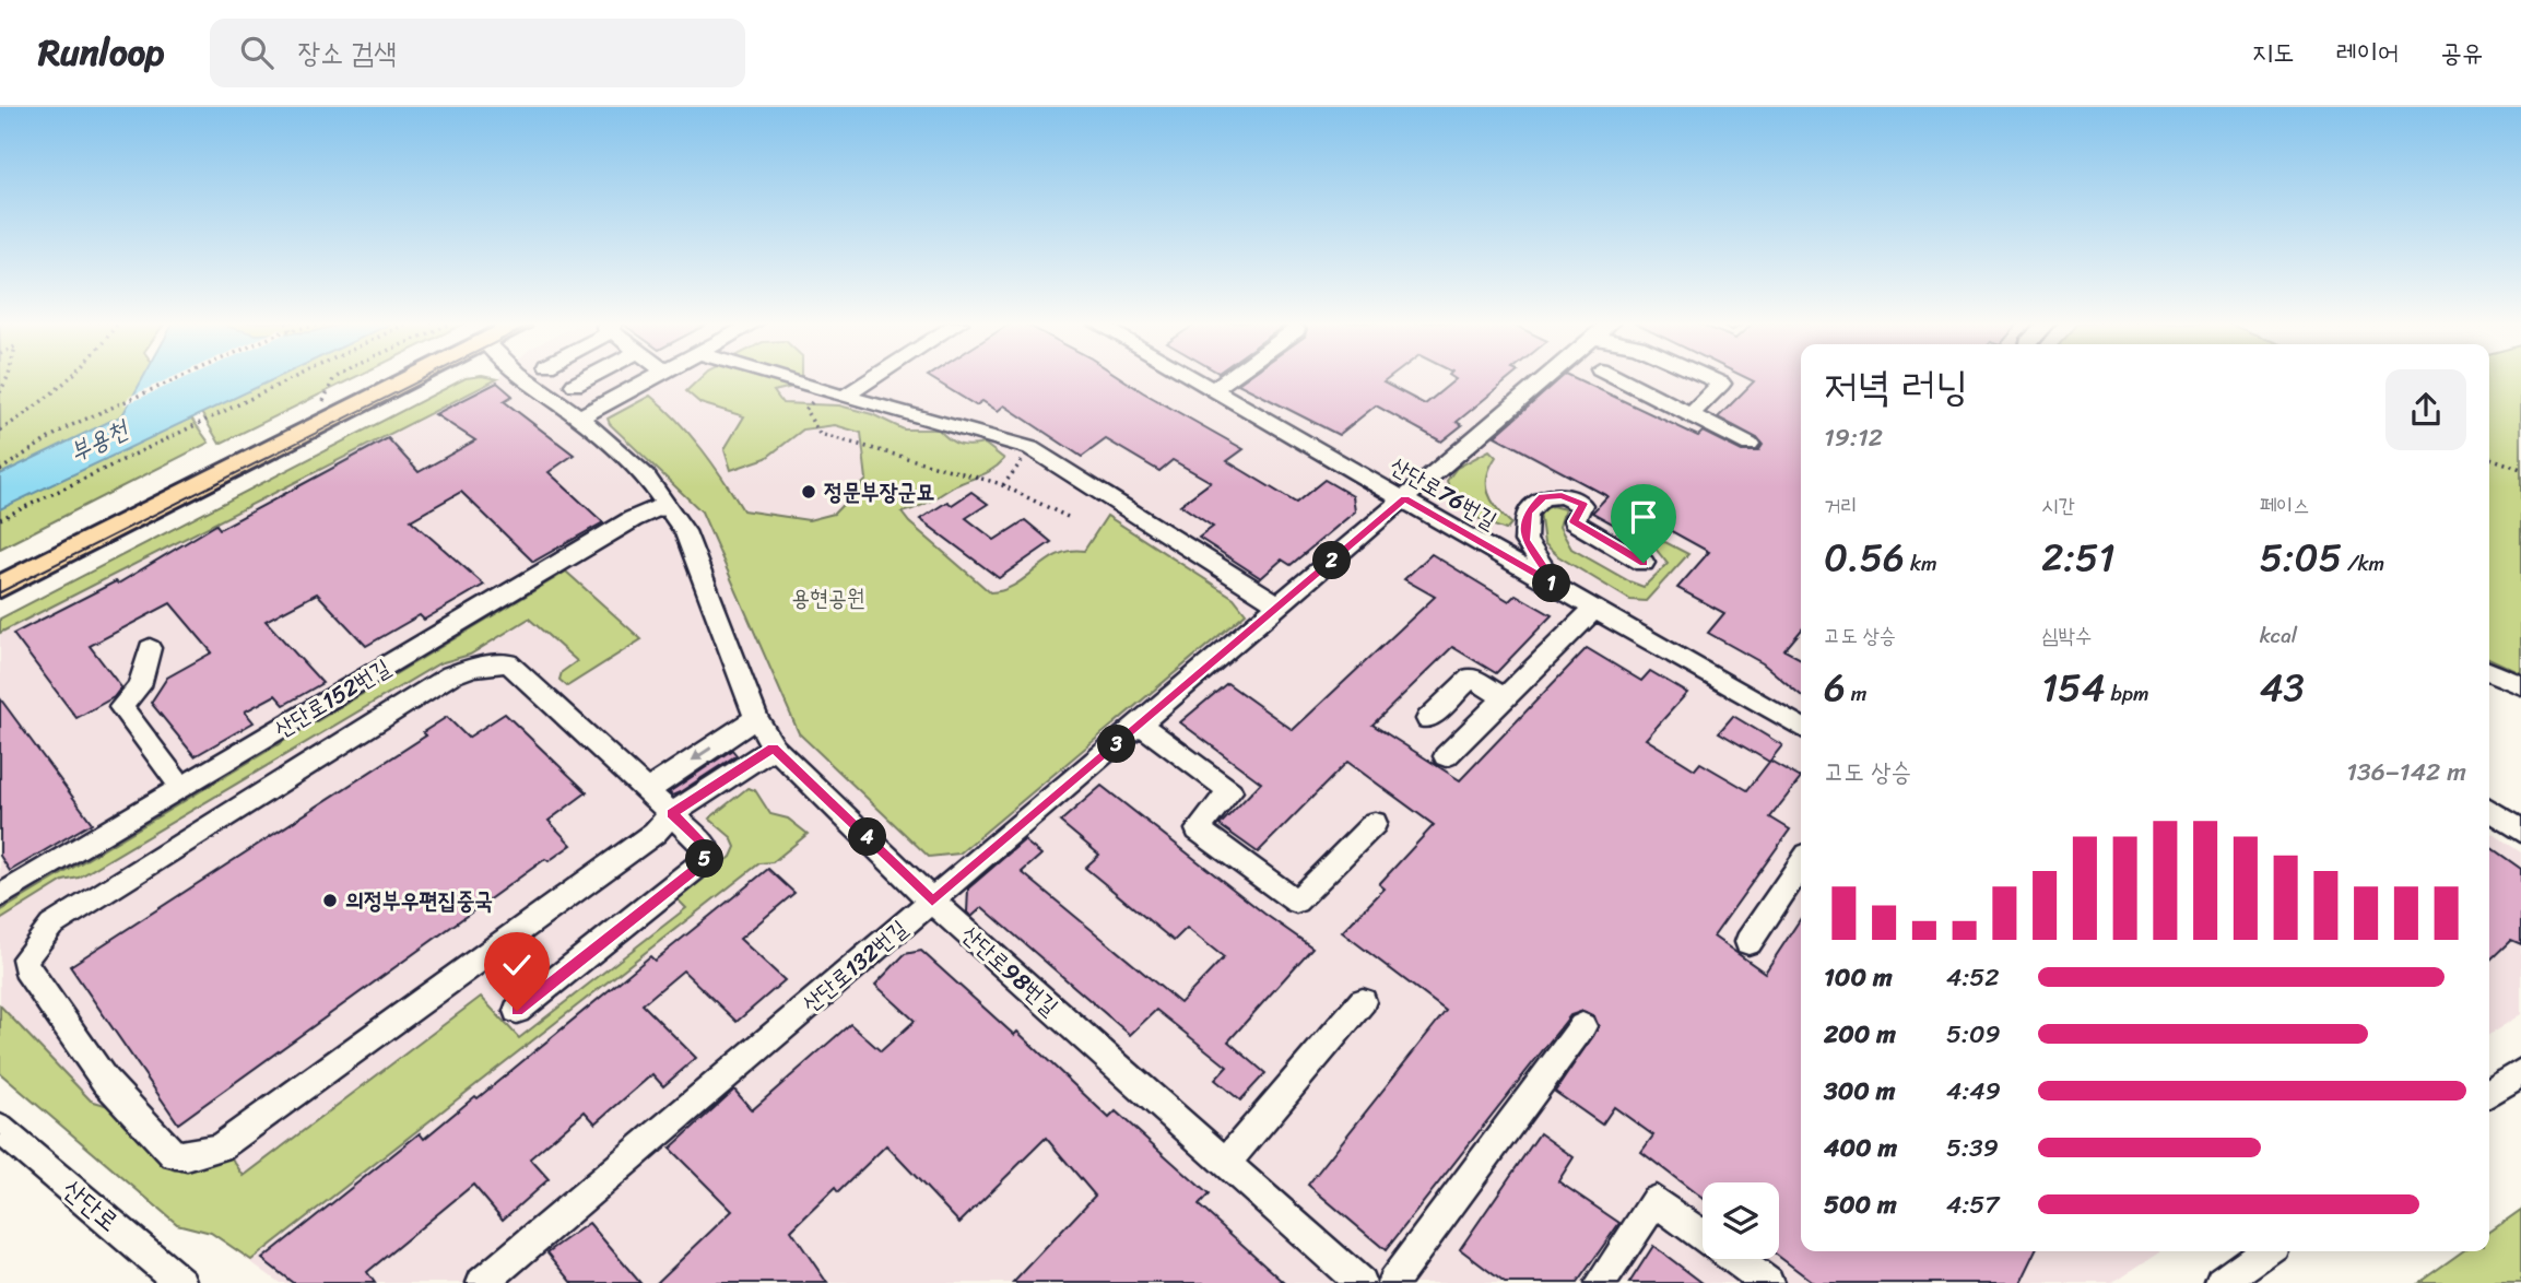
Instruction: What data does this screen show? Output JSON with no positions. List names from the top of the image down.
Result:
{
  "streets": {
    "lane": [
      "산단로76번길",
      "산단로152번길",
      "산단로132번길",
      "산단로98번길",
      "산단로"
    ]
  },
  "crossings": [
    ["산단로76번길", "산단로132번길"],
    ["산단로152번길", "산단로98번길"],
    ["산단로132번길", "산단로98번길"]
  ],
  "water": ["부용천"],
  "parks": ["용현공원"],
  "places": ["정문부장군묘", "의정부우편집중국"],
  "page": {
    "header": "Runloop",
    "search": "장소 검색",
    "nav": ["지도", "레이어", "공유"],
    "heading": ["저녁 러닝", "19:12"],
    "stats": [
      ["거리", "0.56 km"],
      ["시간", "2:51"],
      ["페이스", "5:05 /km"],
      ["고도 상승", "6 m"],
      ["심박수", "154 bpm"],
      ["kcal", "43"]
    ],
    "pins": [
      "2",
      "1",
      "3",
      "4",
      "5"
    ],
    "chart": ["고도 상승", "136–142 m"],
    "list": [
      {
        "name": "100 m",
        "note": "4:52"
      },
      {
        "name": "200 m",
        "note": "5:09"
      },
      {
        "name": "300 m",
        "note": "4:49"
      },
      {
        "name": "400 m",
        "note": "5:39"
      },
      {
        "name": "500 m",
        "note": "4:57"
      }
    ]
  }
}
